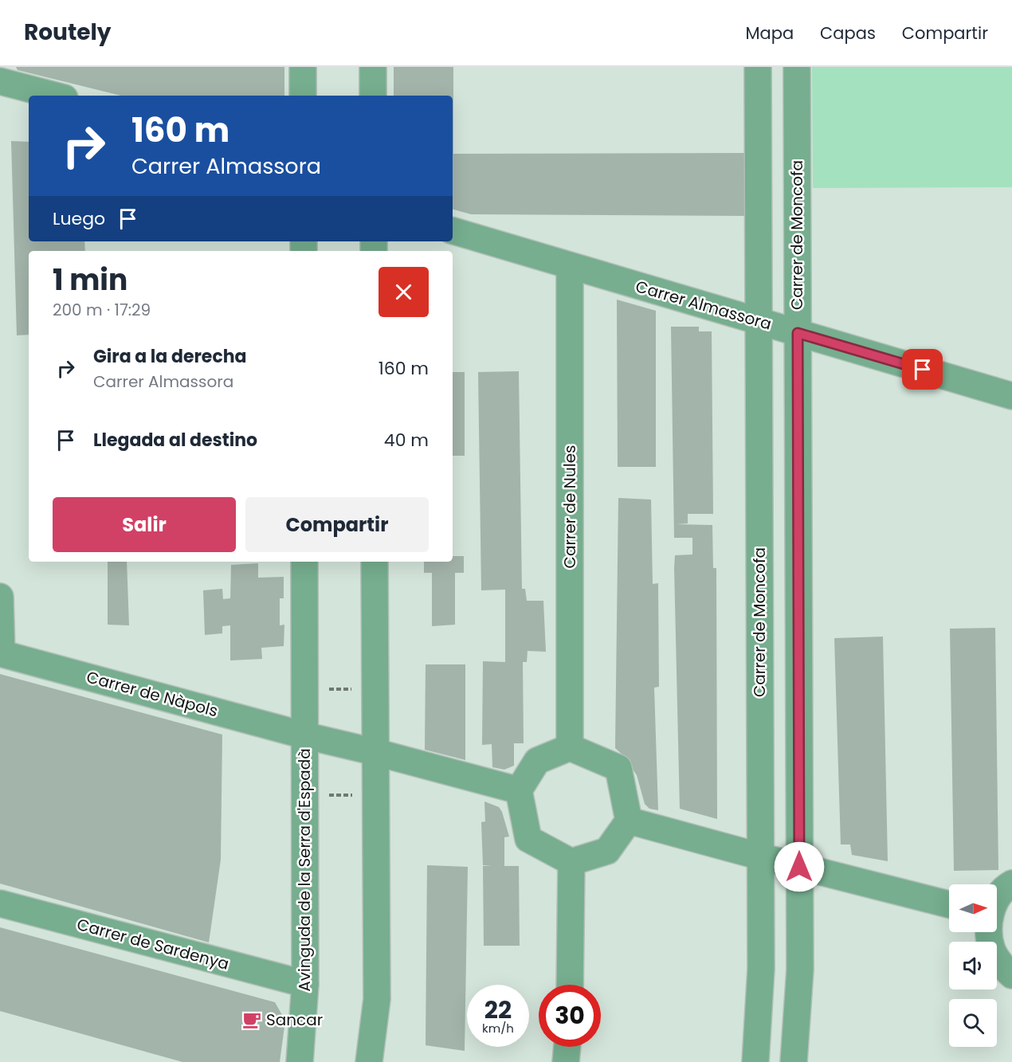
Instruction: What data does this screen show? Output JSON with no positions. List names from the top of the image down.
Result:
{
  "streets": {
    "street": [
      "Carrer de Moncofa",
      "Carrer Almassora",
      "Carrer de Nules",
      "Carrer de Nàpols",
      "Avinguda de la Serra d'Espadà",
      "Carrer de Sardenya"
    ]
  },
  "crossings": [
    ["Carrer de Moncofa", "Carrer Almassora"],
    ["Carrer Almassora", "Carrer de Nules"],
    ["Carrer de Nules", "Avinguda de la Serra d'Espadà"],
    ["Carrer de Nàpols", "Avinguda de la Serra d'Espadà"],
    ["Avinguda de la Serra d'Espadà", "Carrer de Sardenya"]
  ],
  "places": {
    "cafe": ["Sancar"]
  },
  "north": "right",
  "page": {
    "header": "Routely",
    "nav": ["Mapa", "Capas", "Compartir"],
    "turn": ["160 m", "Carrer Almassora"],
    "then": "Luego",
    "heading": ["1 min", "200 m · 17:29"],
    "list": [
      {
        "name": "Gira a la derecha",
        "note": "Carrer Almassora",
        "value": "160 m"
      },
      {
        "name": "Llegada al destino",
        "value": "40 m"
      }
    ],
    "buttons": ["Salir", "Compartir"],
    "speed": "22 km/h",
    "limit": "30"
  }
}
